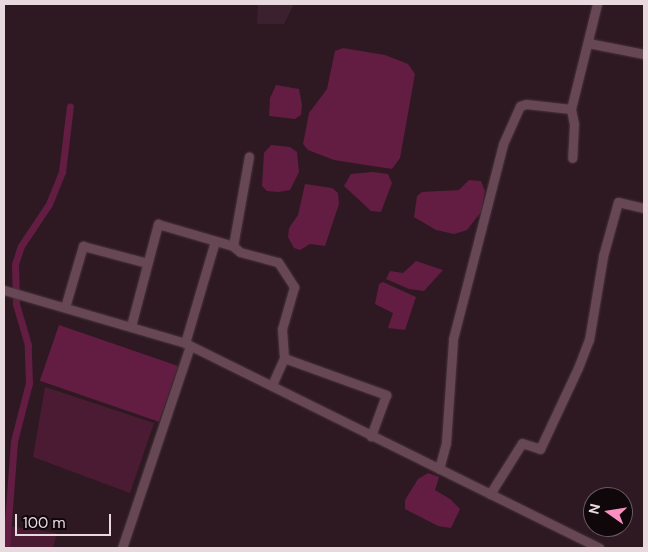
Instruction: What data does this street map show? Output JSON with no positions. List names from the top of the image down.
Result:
{
  "scale_bar": "100 m",
  "north": "left"
}
